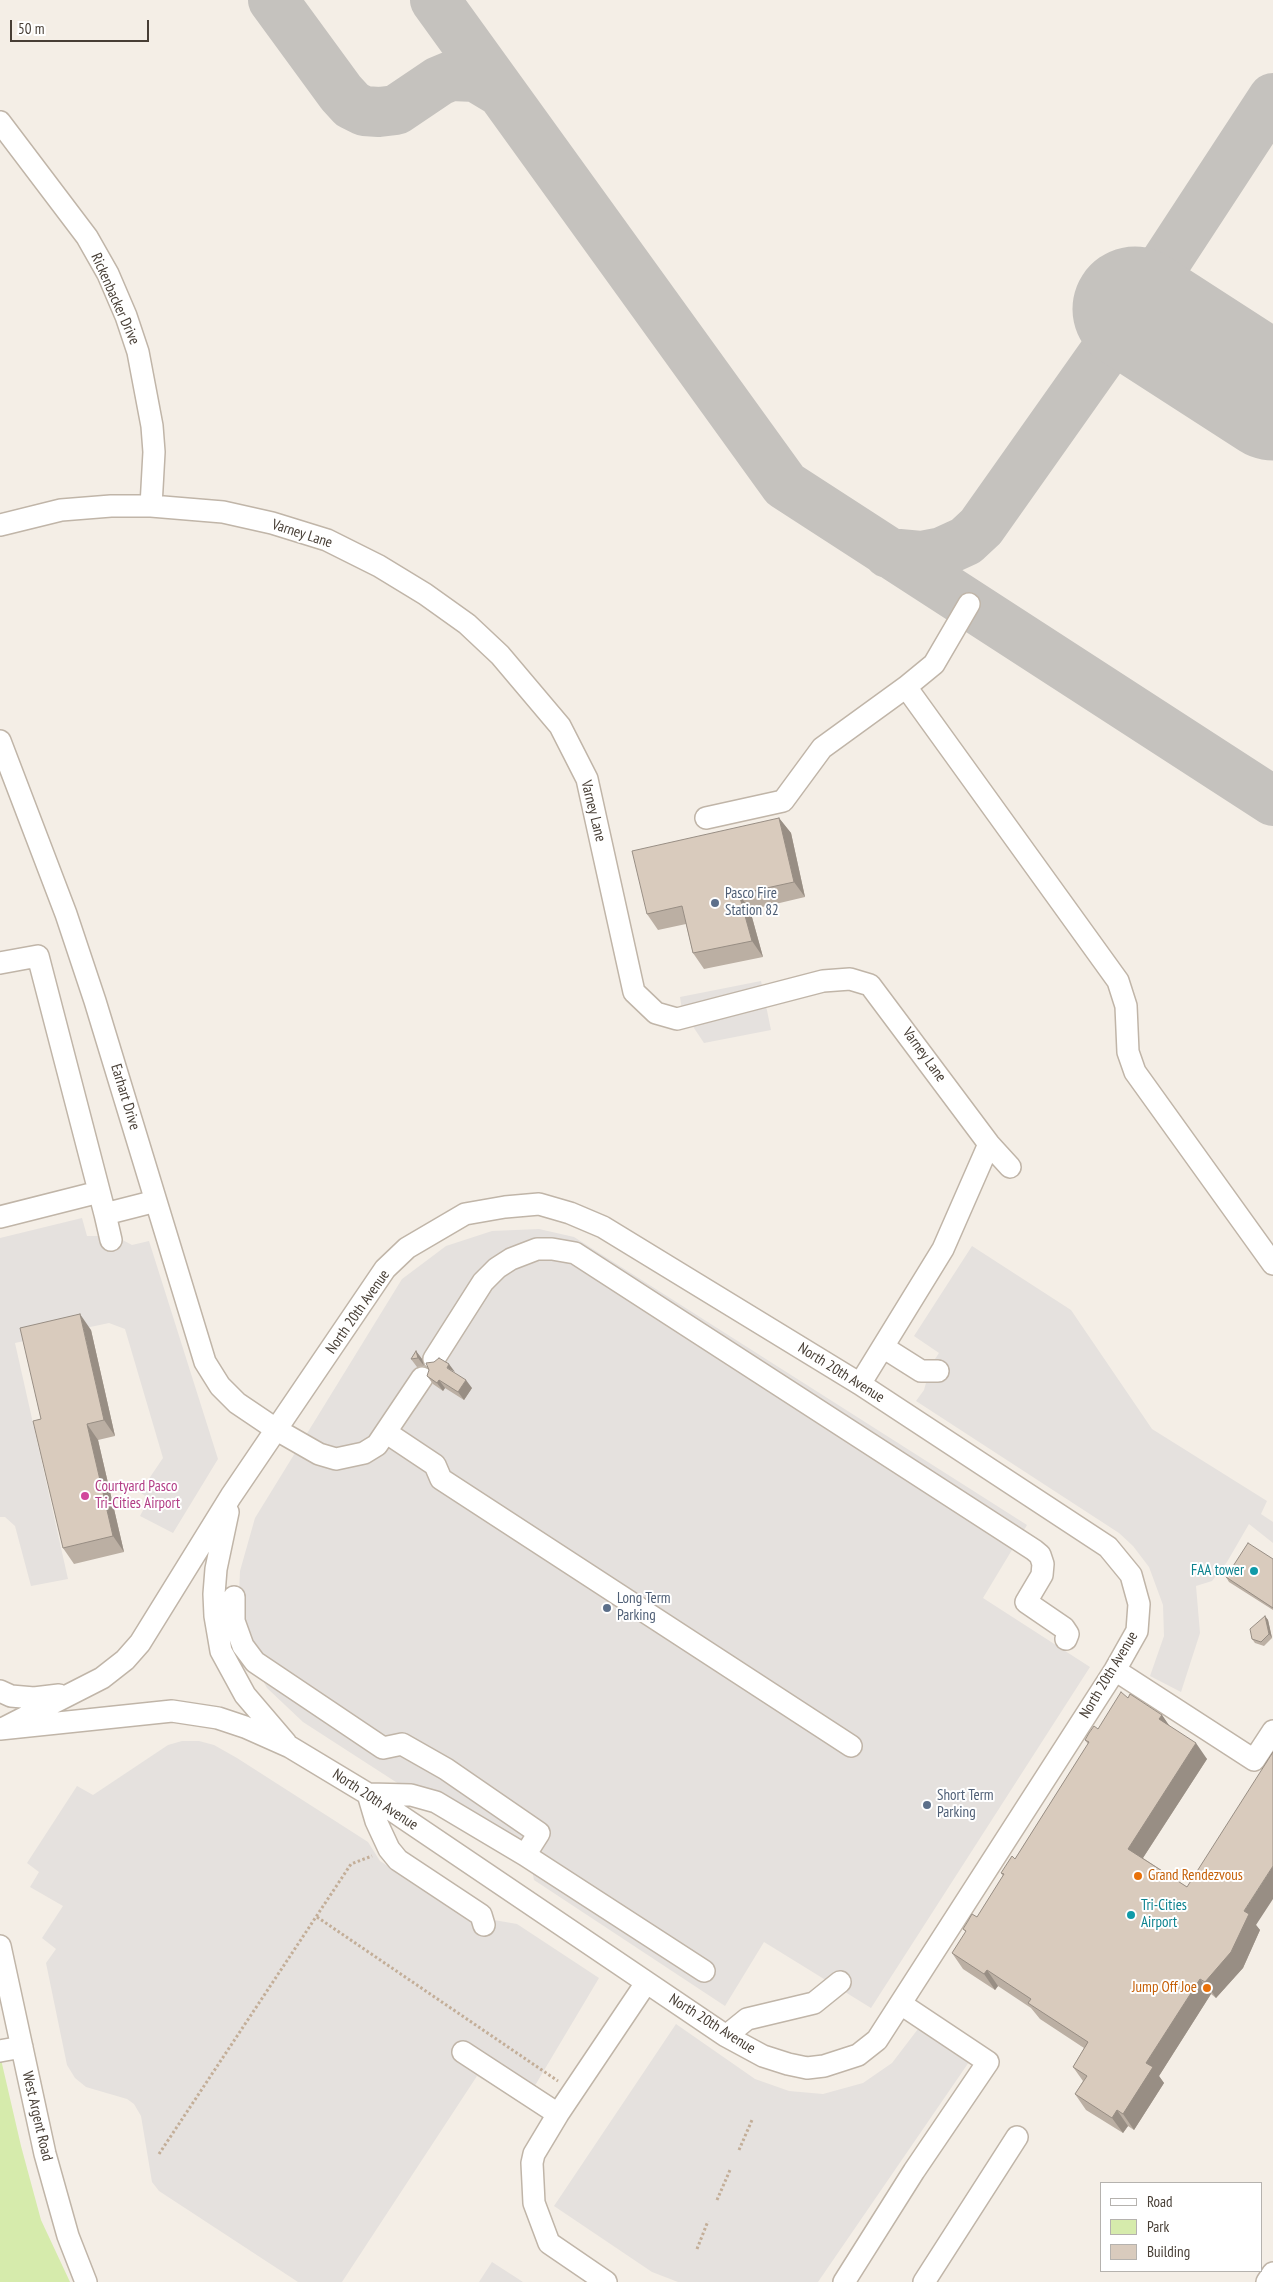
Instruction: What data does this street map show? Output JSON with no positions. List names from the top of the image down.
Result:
{
  "streets": {
    "street": [
      "Rickenbacker Drive",
      "Varney Lane",
      "Earhart Drive",
      "North 20th Avenue",
      "West Argent Road"
    ]
  },
  "crossings": [
    ["Rickenbacker Drive", "Varney Lane"],
    ["Earhart Drive", "North 20th Avenue"]
  ],
  "places": [
    "Pasco Fire Station 82",
    "Courtyard Pasco Tri-Cities Airport",
    "FAA tower",
    "Long Term Parking",
    "Short Term Parking",
    "Grand Rendezvous",
    "Tri-Cities Airport",
    "Jump Off Joe"
  ],
  "legend": ["Road", "Park", "Building"],
  "scale_bar": "50 m"
}
